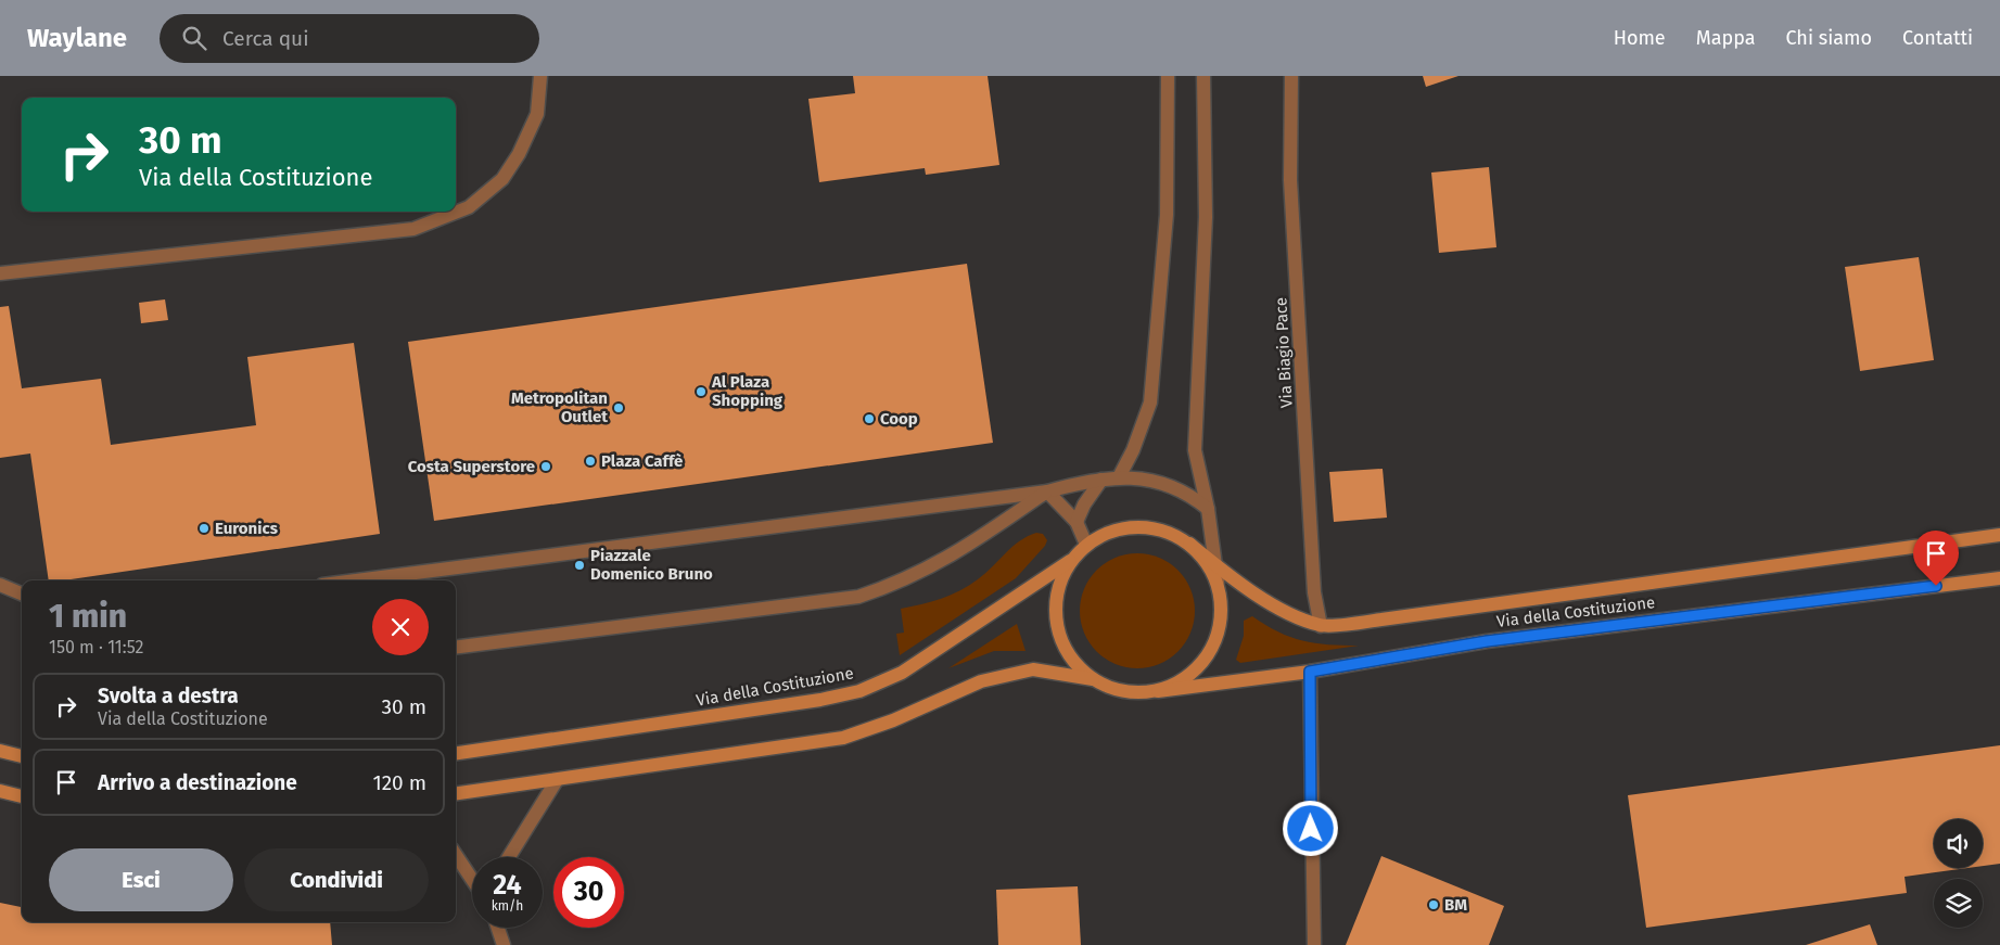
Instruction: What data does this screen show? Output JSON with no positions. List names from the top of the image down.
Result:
{
  "streets": {
    "main road": ["Via della Costituzione"],
    "street": ["Via Biagio Pace"]
  },
  "crossings": [
    ["Via Biagio Pace", "Via della Costituzione"]
  ],
  "places": [
    "Al Plaza Shopping",
    "Metropolitan Outlet",
    "Coop",
    "Plaza Caffè",
    "Costa Superstore",
    "Euronics",
    "Piazzale Domenico Bruno",
    "BM"
  ],
  "page": {
    "header": "Waylane",
    "search": "Cerca qui",
    "nav": [
      "Home",
      "Mappa",
      "Chi siamo",
      "Contatti"
    ],
    "turn": ["30 m", "Via della Costituzione"],
    "heading": ["1 min", "150 m · 11:52"],
    "list": [
      {
        "name": "Svolta a destra",
        "note": "Via della Costituzione",
        "value": "30 m"
      },
      {
        "name": "Arrivo a destinazione",
        "value": "120 m"
      }
    ],
    "buttons": ["Esci", "Condividi"],
    "speed": "24 km/h",
    "limit": "30"
  }
}
